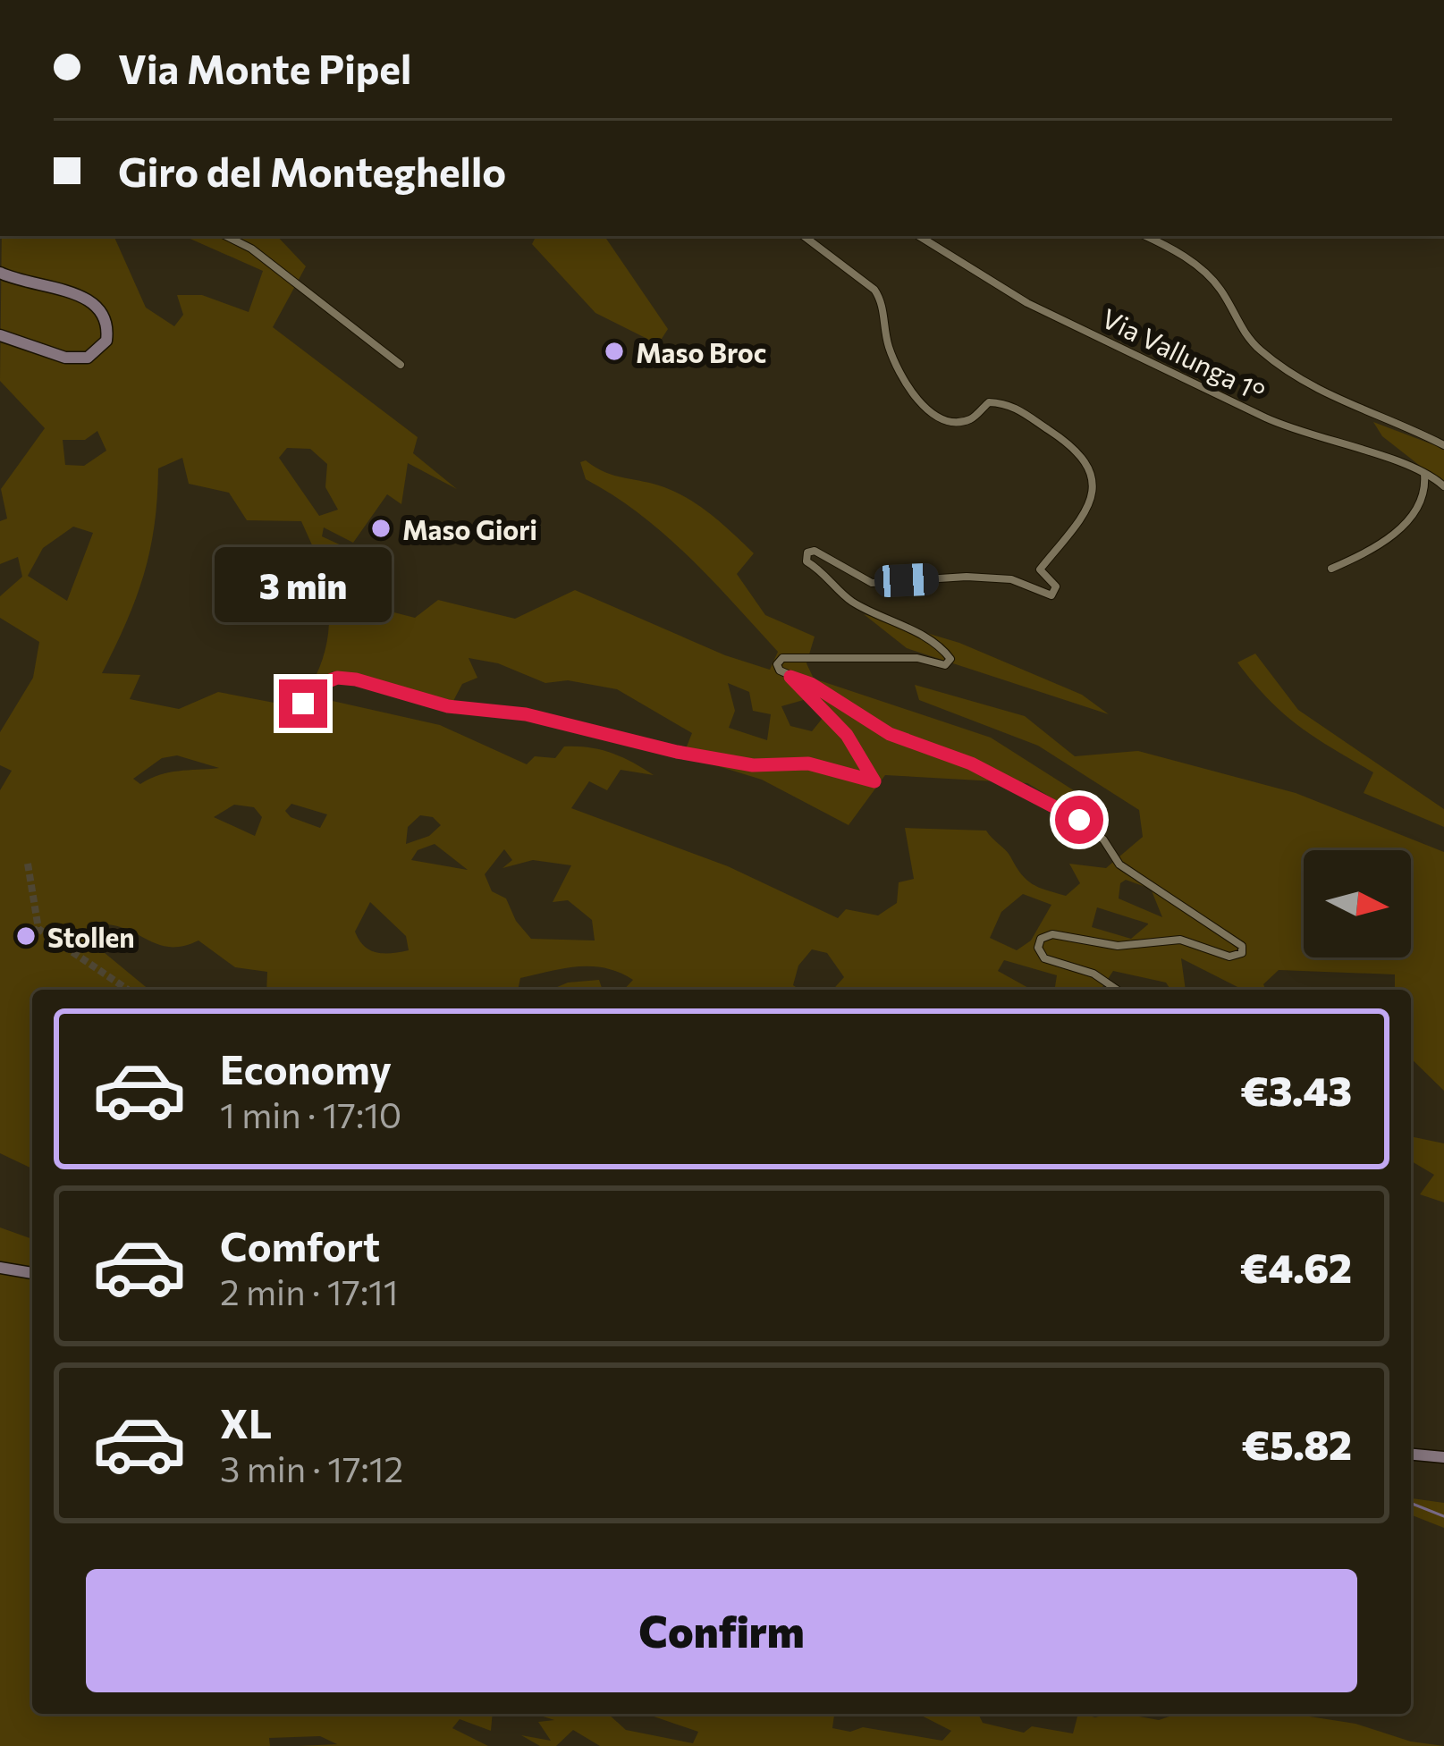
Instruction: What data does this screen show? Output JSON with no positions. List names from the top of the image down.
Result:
{
  "streets": {
    "street": ["Via Vallunga 1°"]
  },
  "places": ["Maso Broc", "Maso Giori", "Stollen"],
  "north": "right",
  "page": {
    "banner": ["Via Monte Pipel", "Giro del Monteghello"],
    "bubble": "3 min",
    "list": [
      {
        "name": "Economy",
        "note": "1 min · 17:10",
        "value": "€3.43"
      },
      {
        "name": "Comfort",
        "note": "2 min · 17:11",
        "value": "€4.62"
      },
      {
        "name": "XL",
        "note": "3 min · 17:12",
        "value": "€5.82"
      }
    ],
    "buttons": "Confirm"
  }
}
